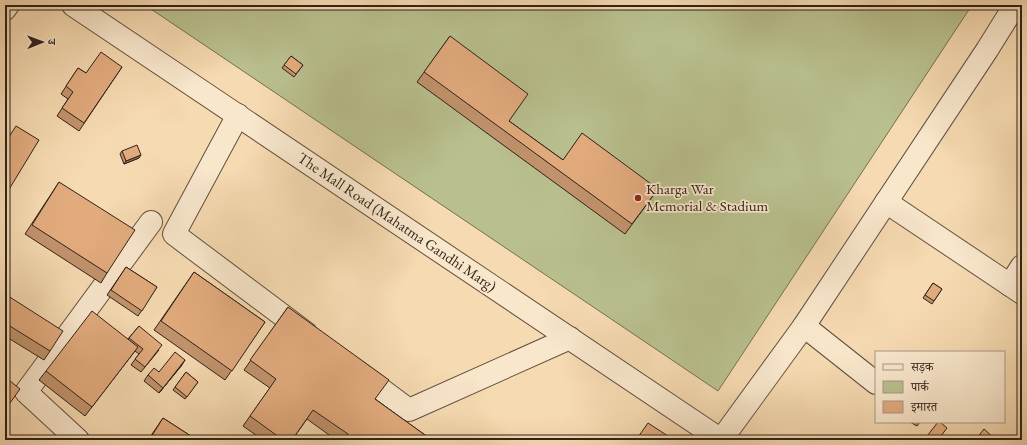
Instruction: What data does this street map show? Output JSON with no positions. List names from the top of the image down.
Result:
{
  "streets": {
    "street": ["The Mall Road (Mahatma Gandhi Marg)"]
  },
  "places": ["Kharga War Memorial & Stadium"],
  "legend": ["सड़क", "पार्क", "इमारत"],
  "north": "right"
}
